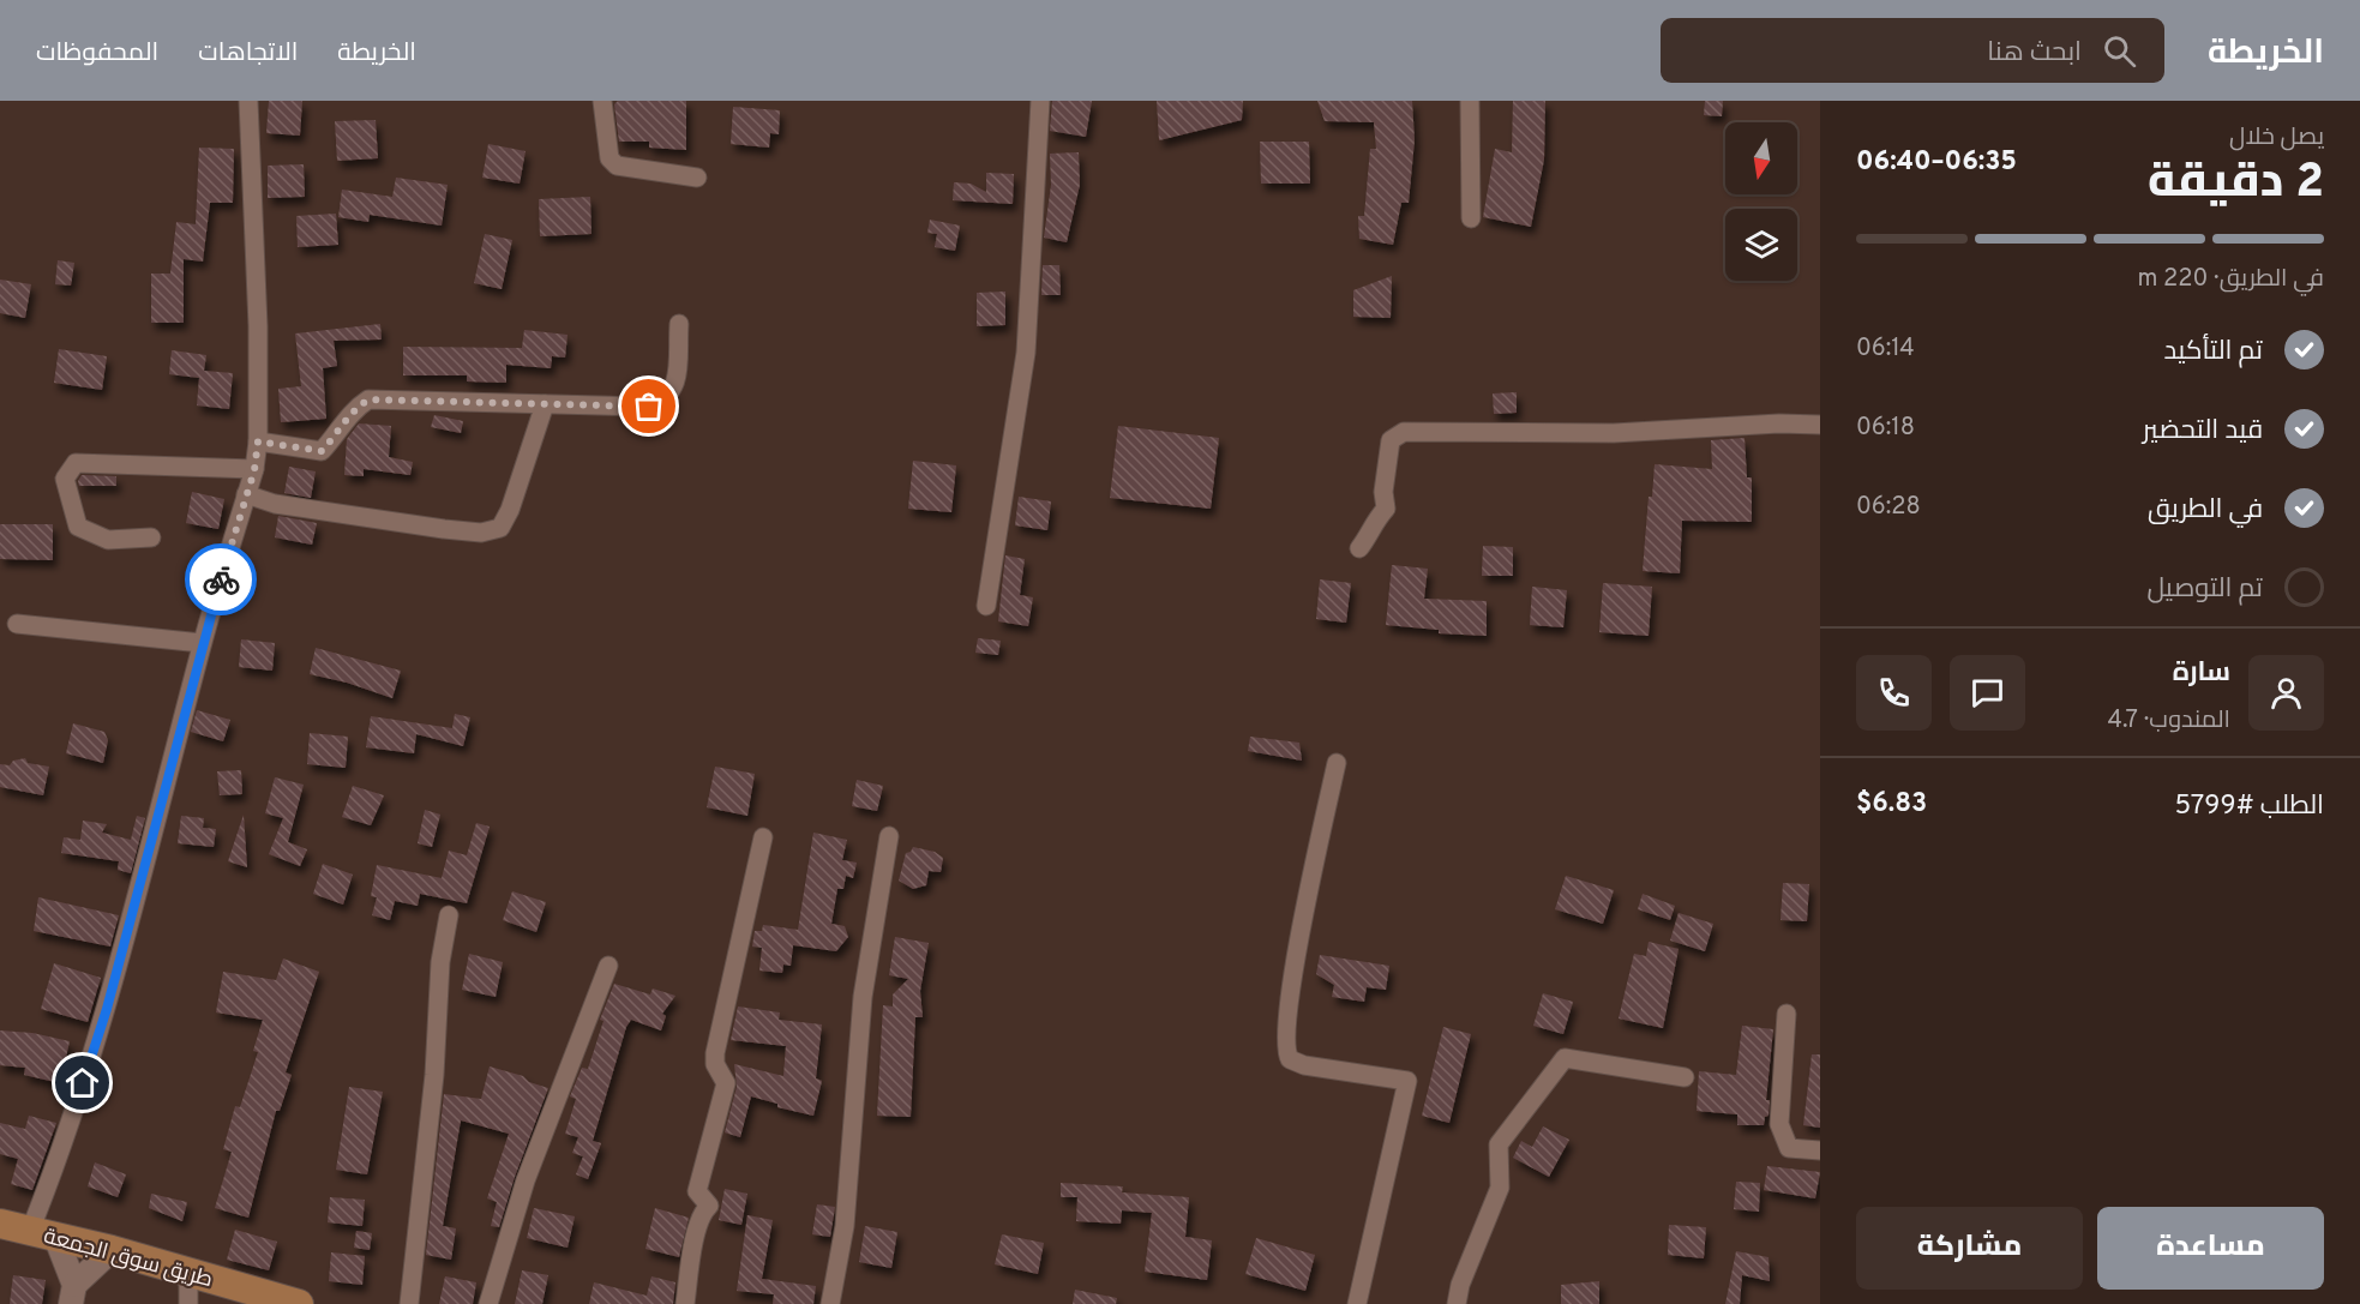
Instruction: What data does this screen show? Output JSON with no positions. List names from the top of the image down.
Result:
{
  "streets": {
    "main road": ["طريق سوق الجمعة"]
  },
  "north": "bottom",
  "page": {
    "header": "الخريطة",
    "search": "ابحث هنا",
    "nav": ["الخريطة", "الاتجاهات", "المحفوظات"],
    "heading": ["2 دقيقة", "يصل خلال", "06:35–06:40"],
    "panel": [
      "سارة",
      "المندوب · 4.7",
      "الطلب #5799",
      "$6.83"
    ],
    "bar": "في الطريق · 220 m",
    "list": [
      ["تم التأكيد", "06:14"],
      ["قيد التحضير", "06:18"],
      ["في الطريق", "06:28"],
      "تم التوصيل"
    ],
    "buttons": ["مساعدة", "مشاركة"]
  }
}
